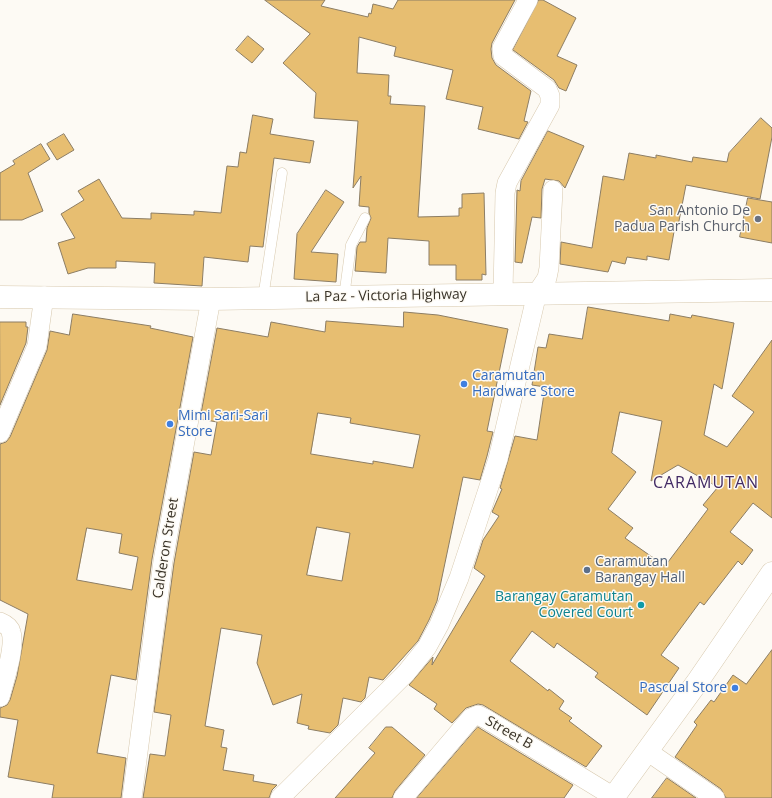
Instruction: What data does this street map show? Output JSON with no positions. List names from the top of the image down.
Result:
{
  "streets": {
    "main road": ["La Paz - Victoria Highway"],
    "street": ["Calderon Street", "Street B"]
  },
  "crossings": [
    ["La Paz - Victoria Highway", "Calderon Street"]
  ],
  "districts": ["CARAMUTAN"],
  "places": [
    "San Antonio De Padua Parish Church",
    "Caramutan Hardware Store",
    "Mimi Sari-Sari Store",
    "Caramutan Barangay Hall",
    "Barangay Caramutan Covered Court",
    "Pascual Store"
  ]
}
